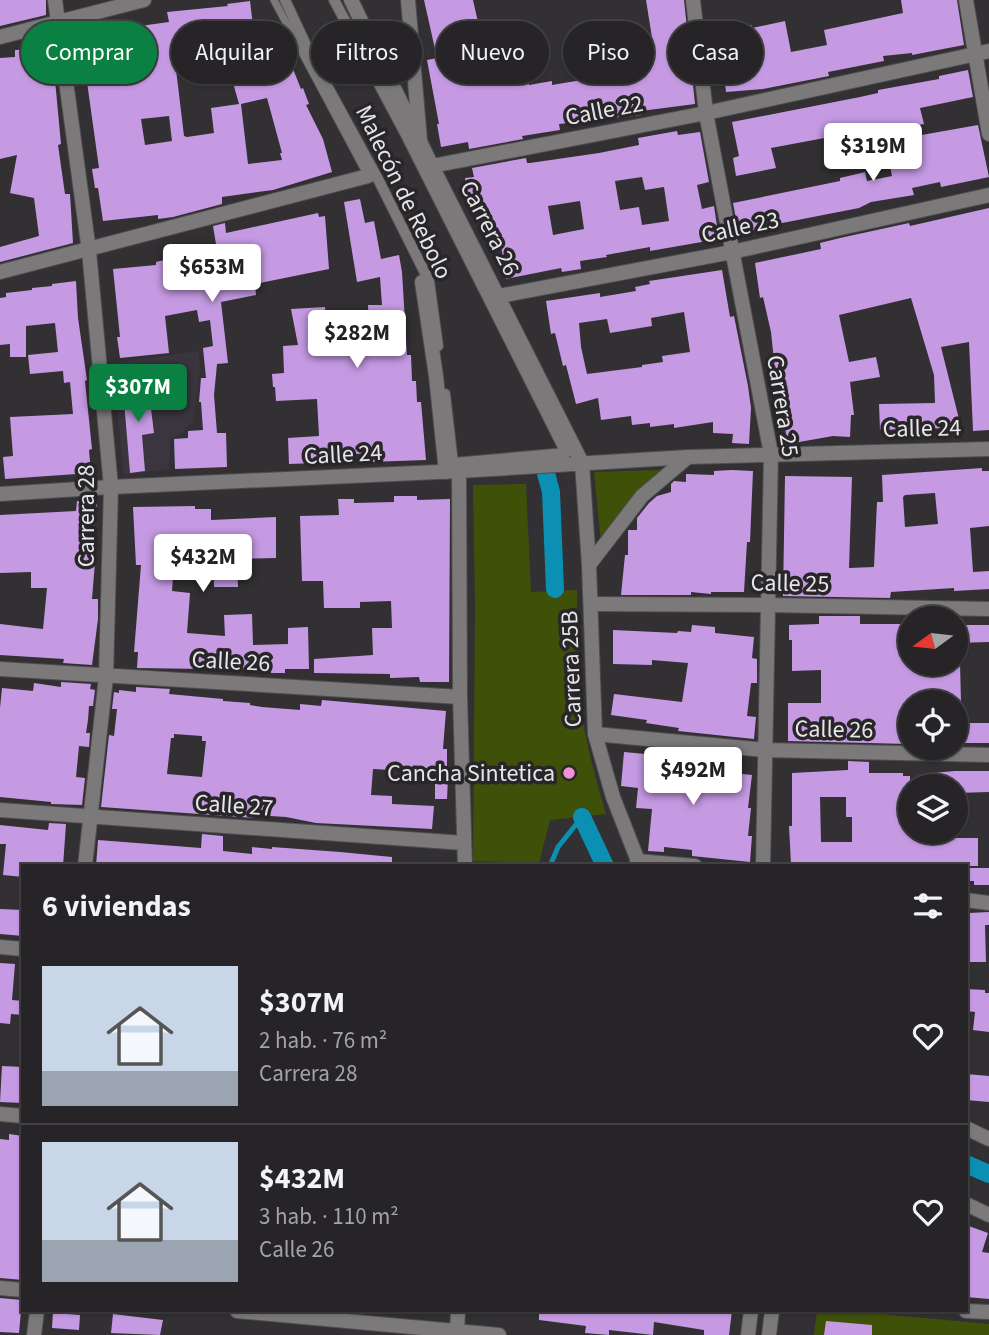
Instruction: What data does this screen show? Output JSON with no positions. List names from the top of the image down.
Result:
{
  "streets": {
    "street": [
      "Calle 22",
      "Malecón de Rebolo",
      "Calle 23",
      "Carrera 26",
      "Carrera 25",
      "Calle 24",
      "Carrera 28",
      "Calle 25",
      "Calle 26",
      "Carrera 25B",
      "Calle 27"
    ]
  },
  "crossings": [
    ["Calle 22", "Carrera 26"],
    ["Calle 22", "Carrera 25"],
    ["Calle 23", "Carrera 26"],
    ["Calle 23", "Carrera 25"],
    ["Carrera 26", "Calle 24"],
    ["Carrera 26", "Carrera 25B"],
    ["Carrera 25", "Calle 24"],
    ["Carrera 25", "Calle 25"],
    ["Carrera 25", "Calle 26"],
    ["Calle 24", "Carrera 28"],
    ["Calle 24", "Carrera 25B"],
    ["Carrera 28", "Calle 26"],
    ["Carrera 28", "Calle 27"],
    ["Calle 25", "Carrera 25B"],
    ["Calle 26", "Carrera 25B"]
  ],
  "places": ["Cancha Sintetica"],
  "north": "left",
  "page": {
    "chip": [
      "Comprar",
      "Alquilar",
      "Filtros",
      "Nuevo",
      "Piso",
      "Casa"
    ],
    "price": [
      "$319M",
      "$653M",
      "$282M",
      "$307M",
      "$432M",
      "$492M"
    ],
    "heading": "6 viviendas",
    "list": [
      {
        "name": "$307M",
        "note": "2 hab. · 76 m² · Carrera 28"
      },
      {
        "name": "$432M",
        "note": "3 hab. · 110 m² · Calle 26"
      }
    ]
  }
}
